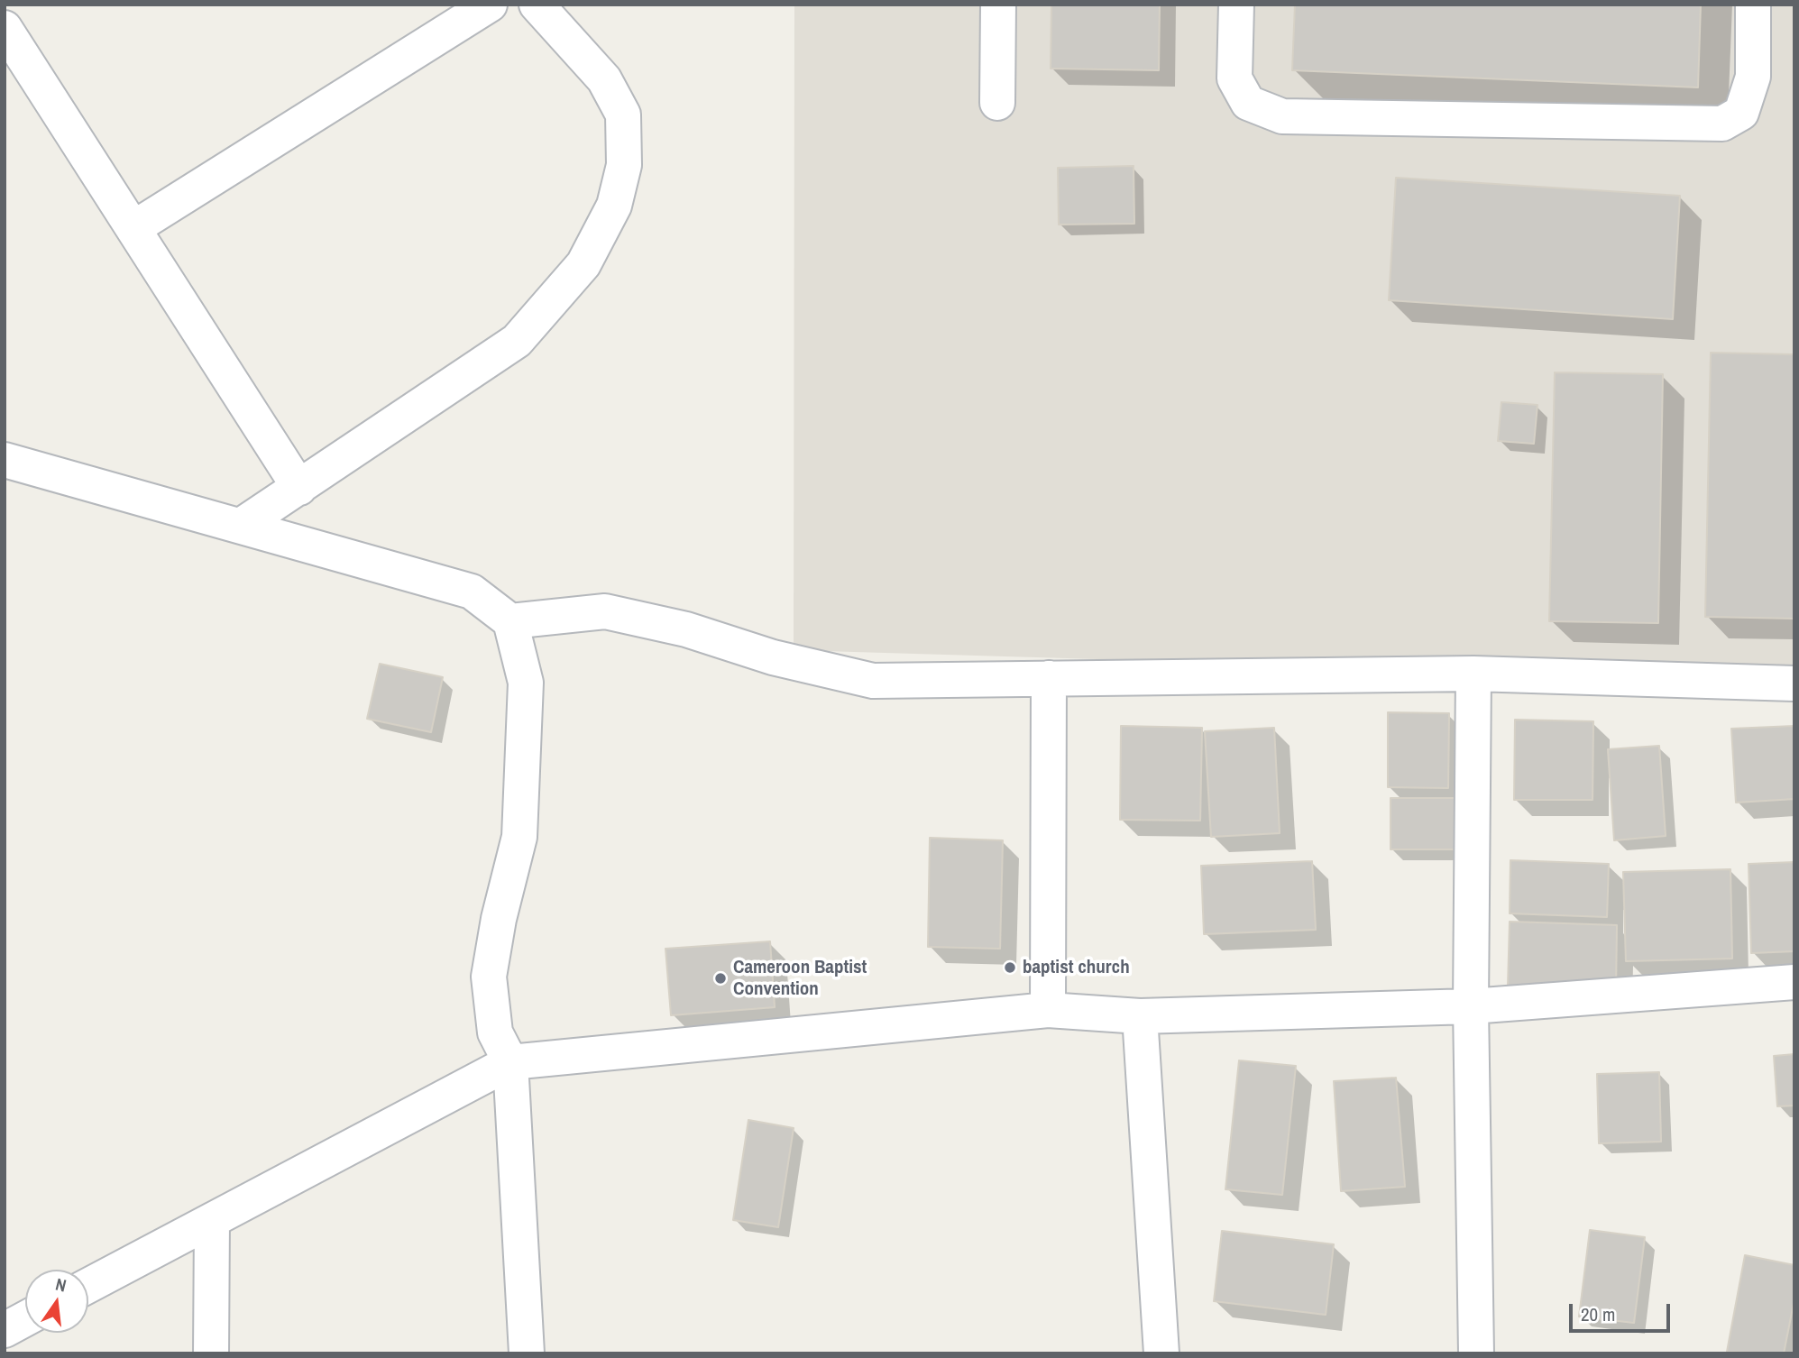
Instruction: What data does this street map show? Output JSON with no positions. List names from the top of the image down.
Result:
{
  "places": ["baptist church", "Cameroon Baptist Convention"],
  "scale_bar": "20 m",
  "north": "top"
}
